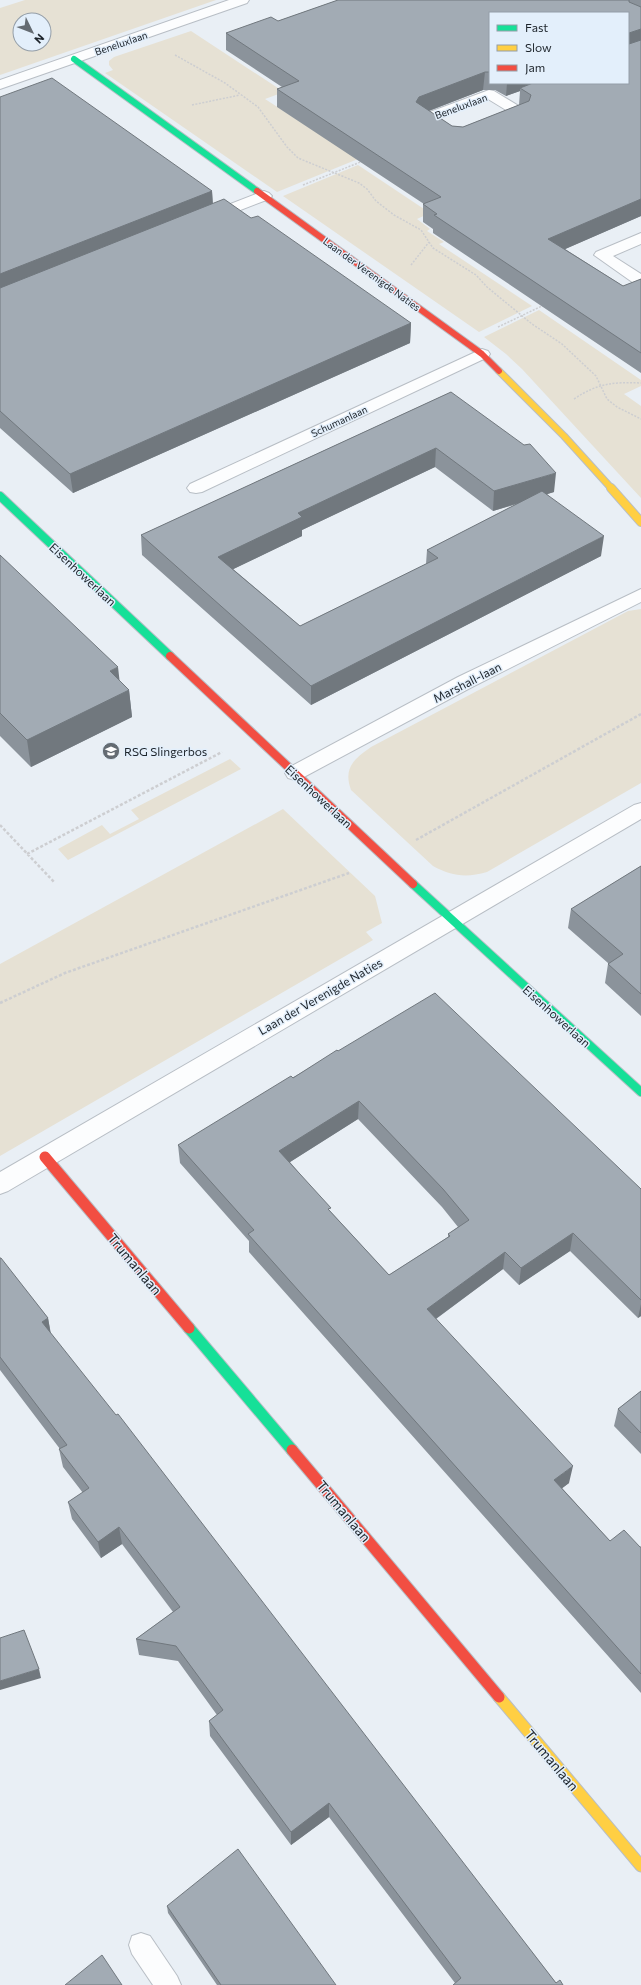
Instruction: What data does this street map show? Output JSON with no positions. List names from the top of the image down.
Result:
{
  "streets": {
    "street": [
      "Beneluxlaan",
      "Laan der Verenigde Naties",
      "Schumanlaan",
      "Eisenhowerlaan",
      "Marshall-laan",
      "Trumanlaan"
    ]
  },
  "crossings": [
    ["Beneluxlaan", "Laan der Verenigde Naties"],
    ["Laan der Verenigde Naties", "Schumanlaan"],
    ["Laan der Verenigde Naties", "Eisenhowerlaan"],
    ["Laan der Verenigde Naties", "Trumanlaan"],
    ["Eisenhowerlaan", "Marshall-laan"]
  ],
  "places": {
    "school or university": ["RSG Slingerbos"]
  },
  "legend": ["Fast", "Slow", "Jam"],
  "north": "bottom right"
}
